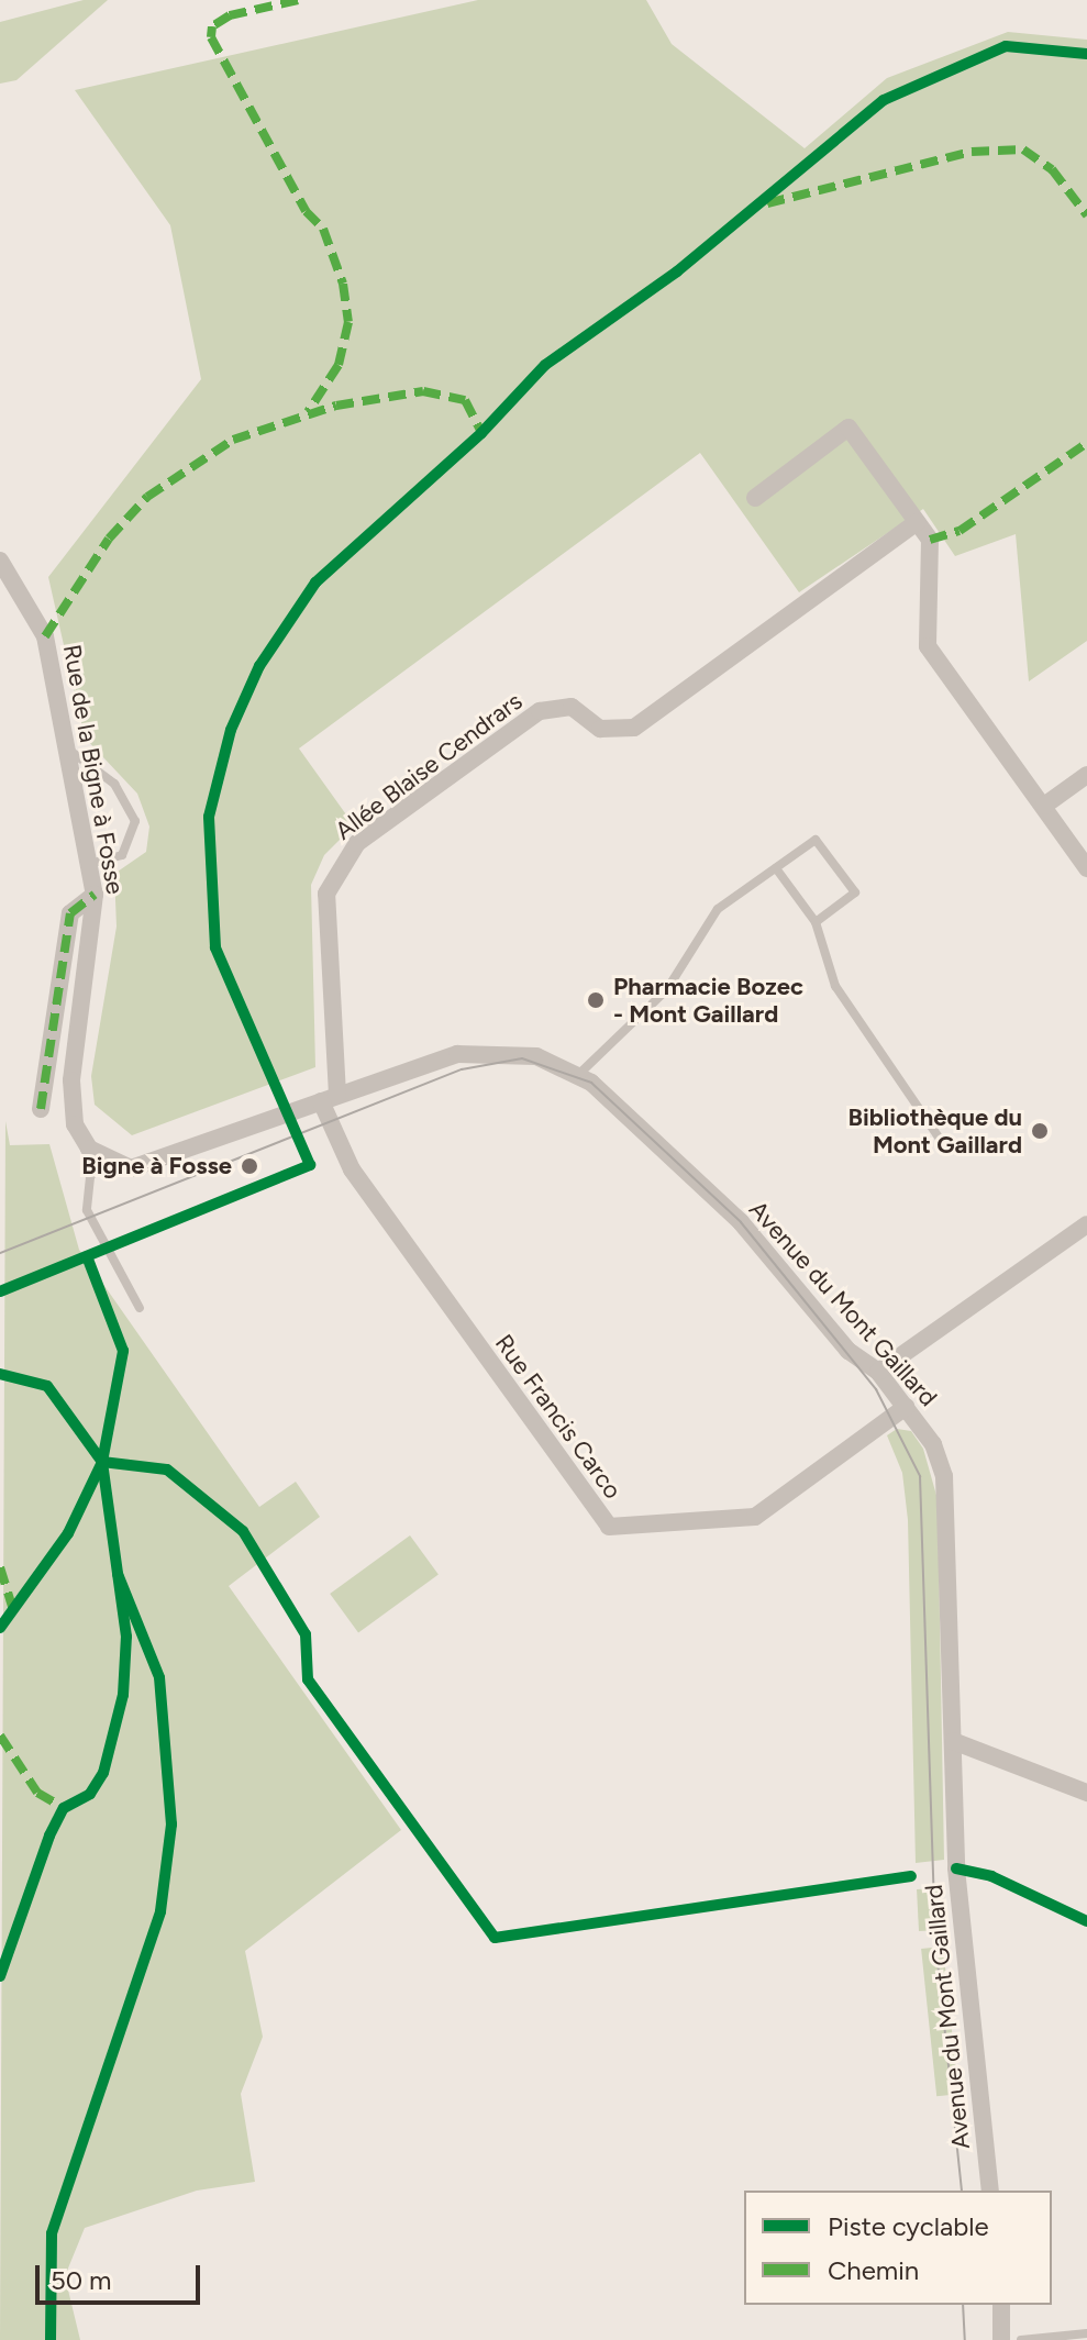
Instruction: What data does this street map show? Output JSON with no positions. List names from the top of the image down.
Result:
{
  "streets": {
    "street": [
      "Allée Blaise Cendrars",
      "Rue de la Bigne à Fosse",
      "Avenue du Mont Gaillard",
      "Rue Francis Carco"
    ]
  },
  "crossings": [
    ["Allée Blaise Cendrars", "Avenue du Mont Gaillard"],
    ["Allée Blaise Cendrars", "Rue Francis Carco"],
    ["Avenue du Mont Gaillard", "Rue Francis Carco"]
  ],
  "places": ["Pharmacie Bozec - Mont Gaillard", "Bibliothèque du Mont Gaillard", "Bigne à Fosse"],
  "legend": ["Piste cyclable", "Chemin"],
  "scale_bar": "50 m"
}
